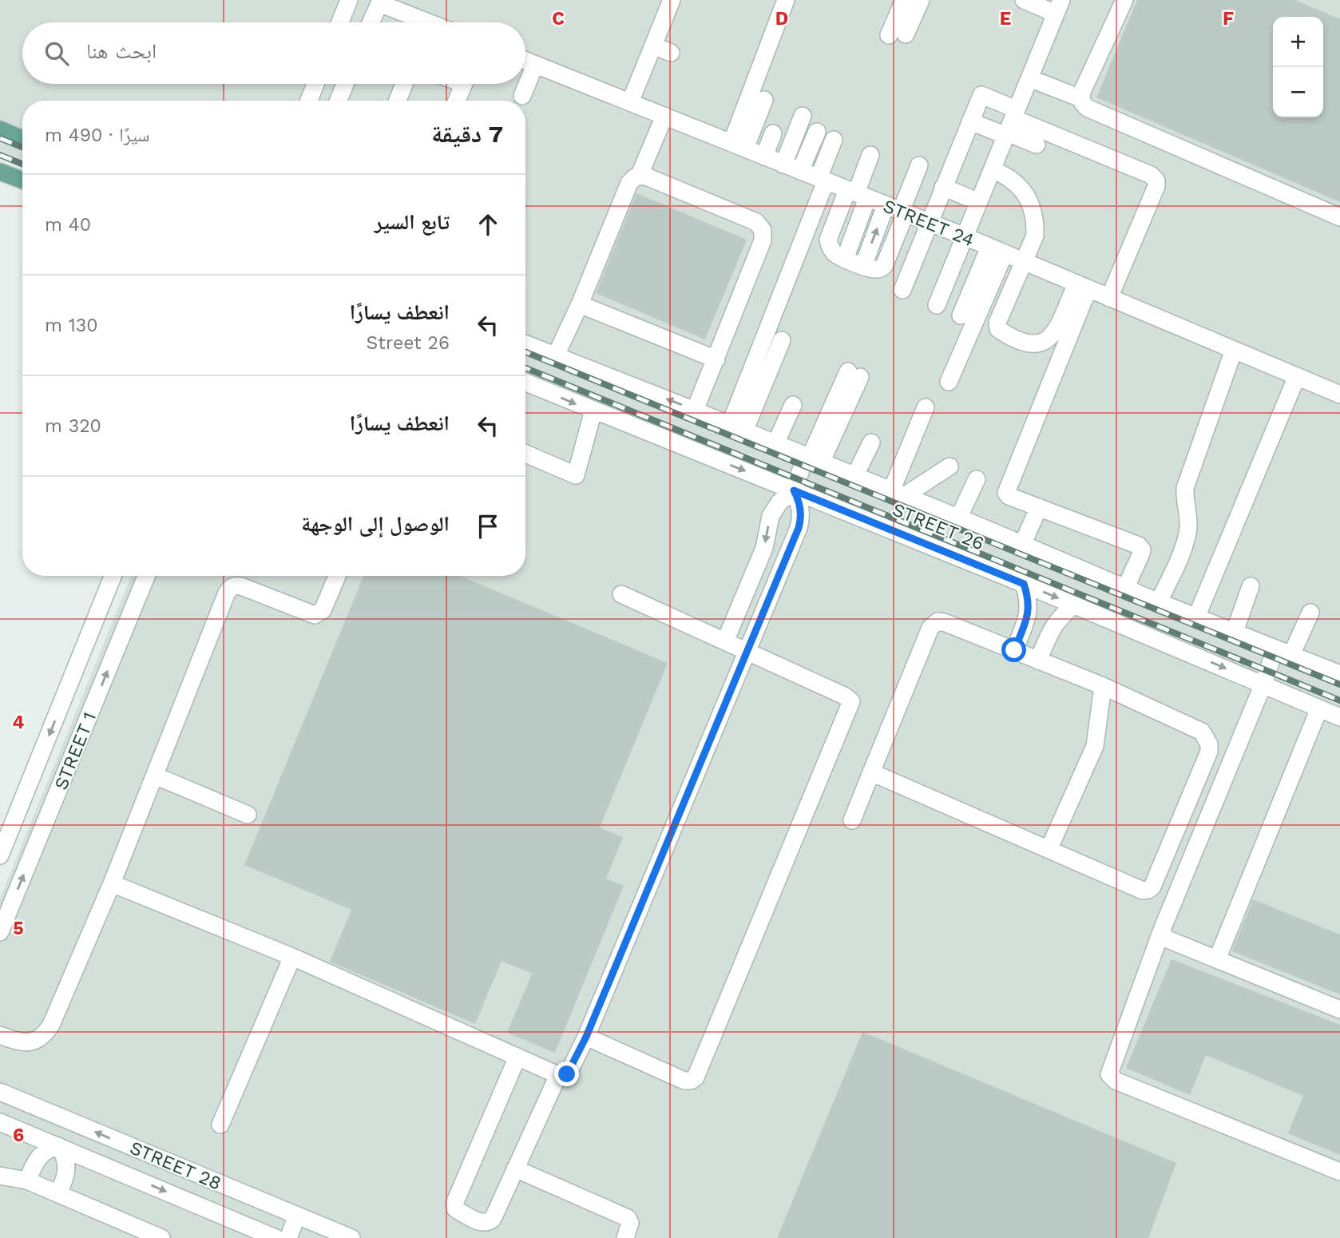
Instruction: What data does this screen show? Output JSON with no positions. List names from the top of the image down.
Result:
{
  "streets": {
    "street": [
      "STREET 24",
      "STREET 26",
      "STREET 1",
      "STREET 28"
    ]
  },
  "page": {
    "map_buttons": ["+", "−"],
    "search": "ابحث هنا",
    "heading": ["7 دقيقة", "سيرًا · 490 m"],
    "list": [
      ["تابع السير", "40 m"],
      ["انعطف يسارًا", "Street 26", "130 m"],
      ["انعطف يسارًا", "320 m"],
      "الوصول إلى الوجهة"
    ]
  },
  "grid": {
    "columns": [
      "C",
      "D",
      "E",
      "F"
    ],
    "rows": ["4", "5", "6"]
  }
}
